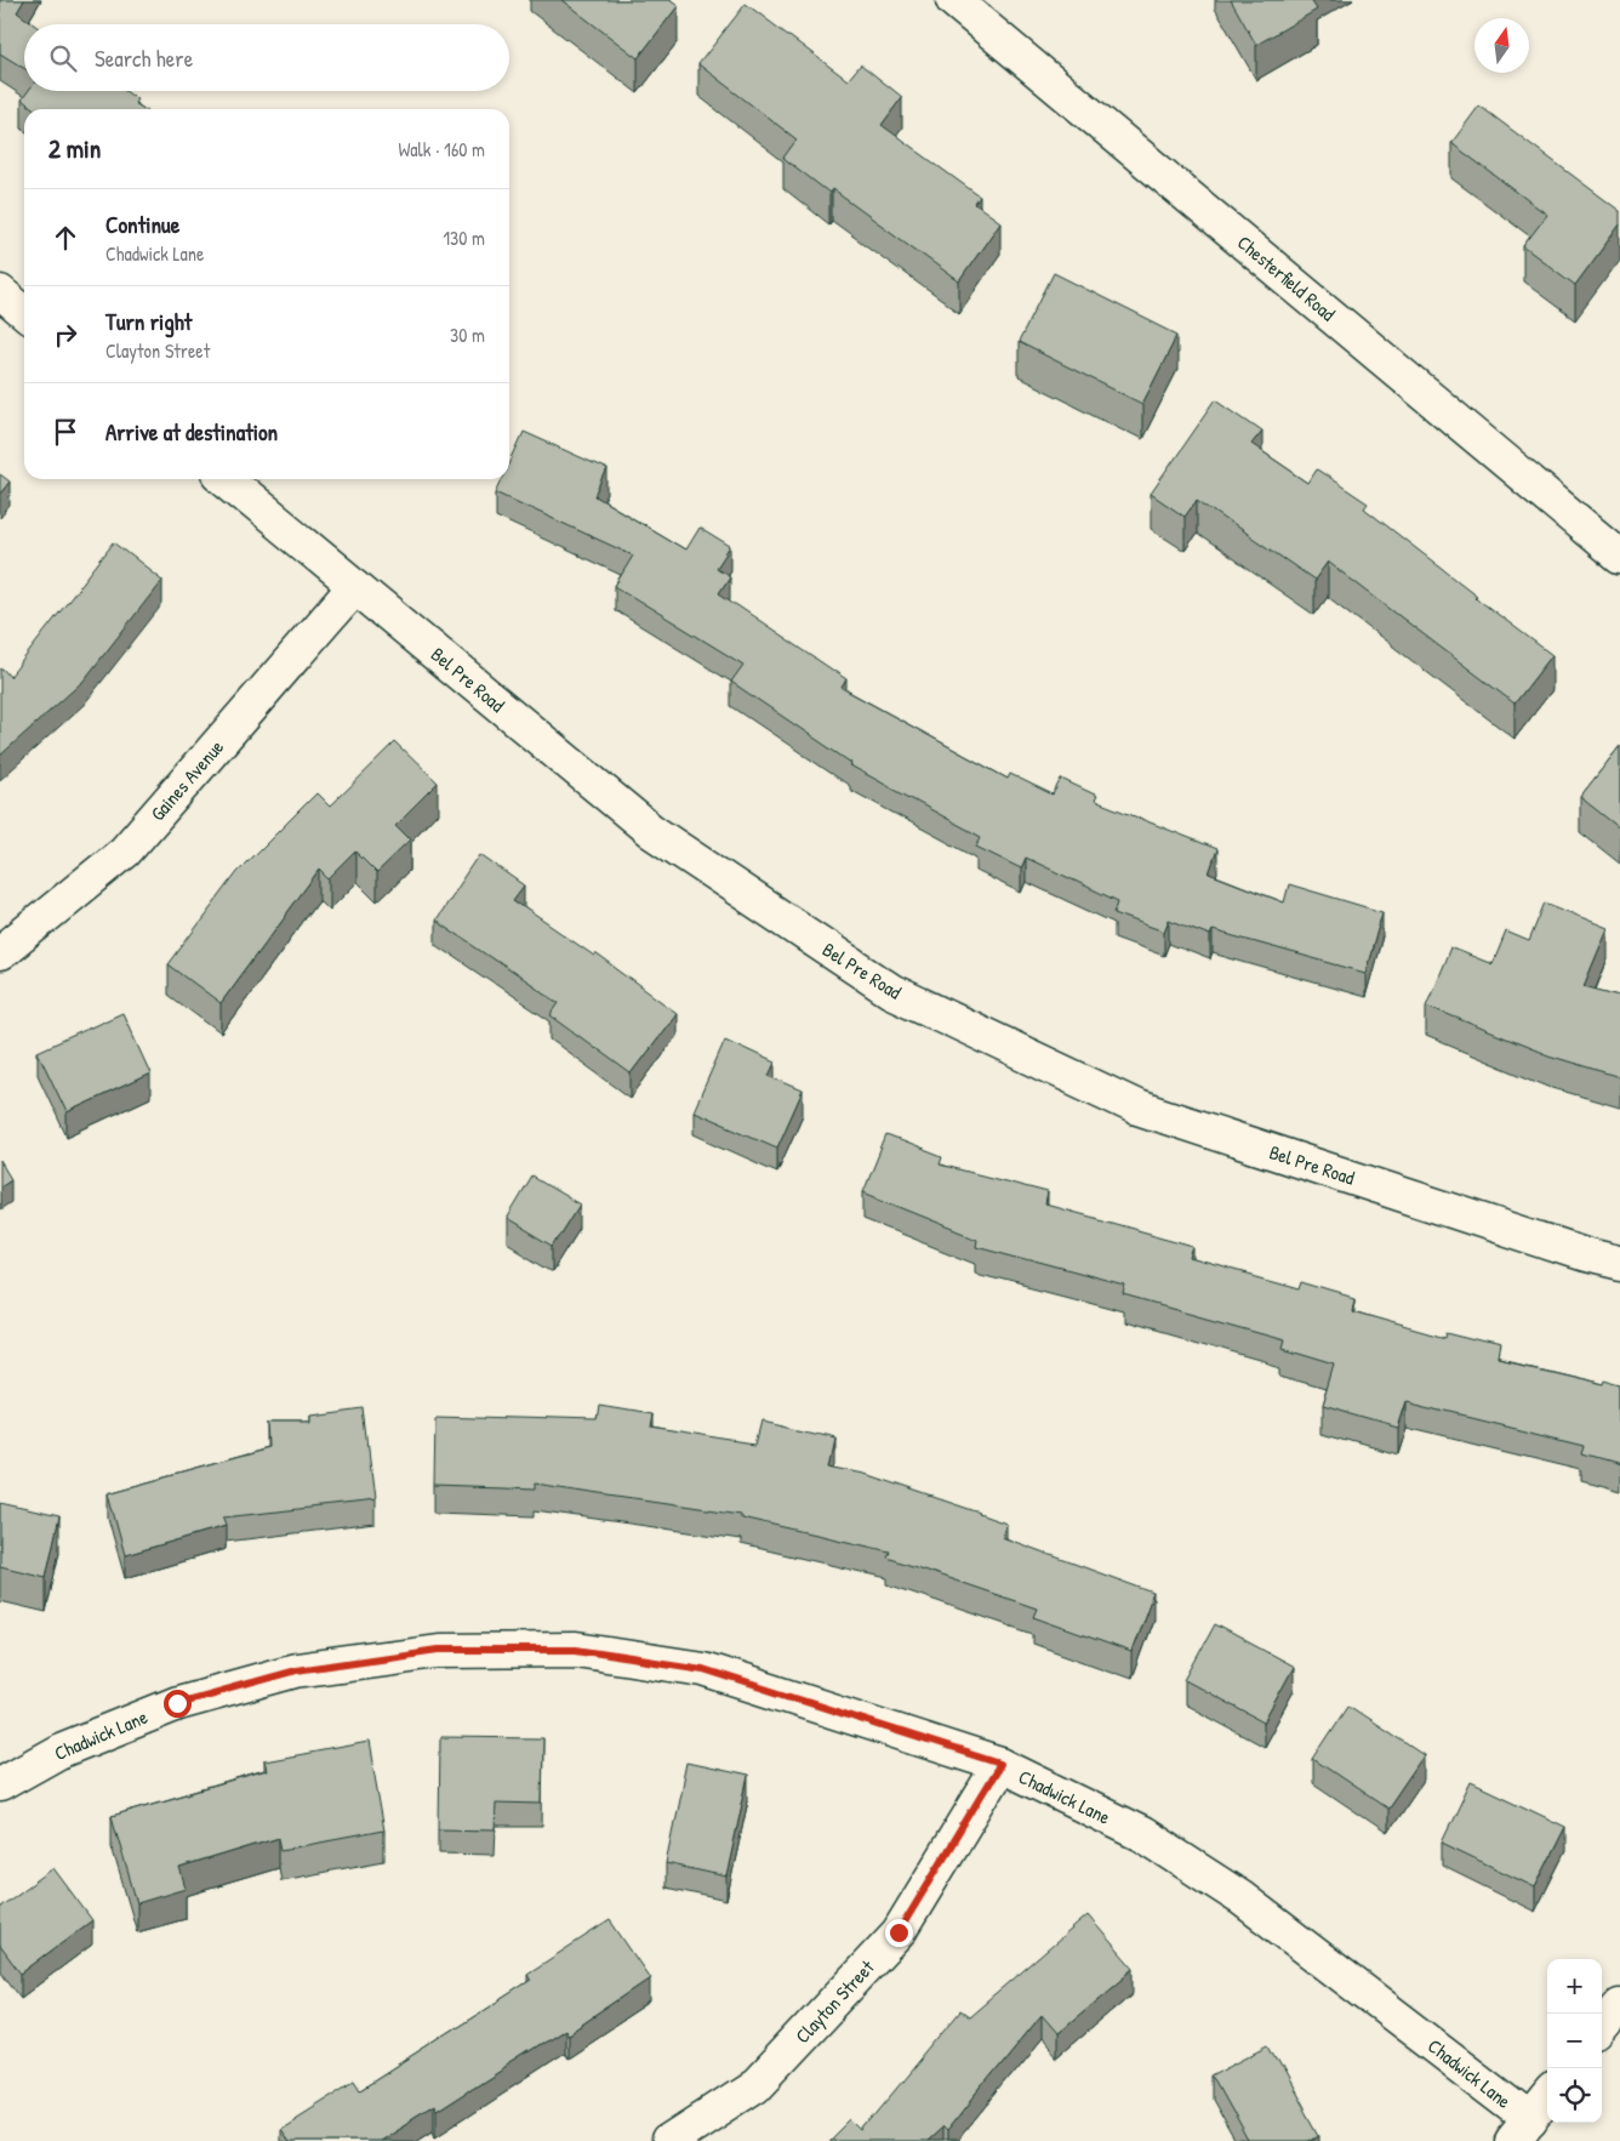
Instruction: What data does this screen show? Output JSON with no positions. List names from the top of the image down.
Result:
{
  "streets": {
    "street": [
      "Chesterfield Road",
      "Bel Pre Road",
      "Gaines Avenue",
      "Chadwick Lane",
      "Clayton Street"
    ]
  },
  "crossings": [
    ["Bel Pre Road", "Gaines Avenue"],
    ["Chadwick Lane", "Clayton Street"]
  ],
  "north": "top",
  "page": {
    "search": "Search here",
    "heading": ["2 min", "Walk · 160 m"],
    "list": [
      ["Continue", "Chadwick Lane", "130 m"],
      ["Turn right", "Clayton Street", "30 m"],
      "Arrive at destination"
    ],
    "map_buttons": ["+", "−"]
  }
}
